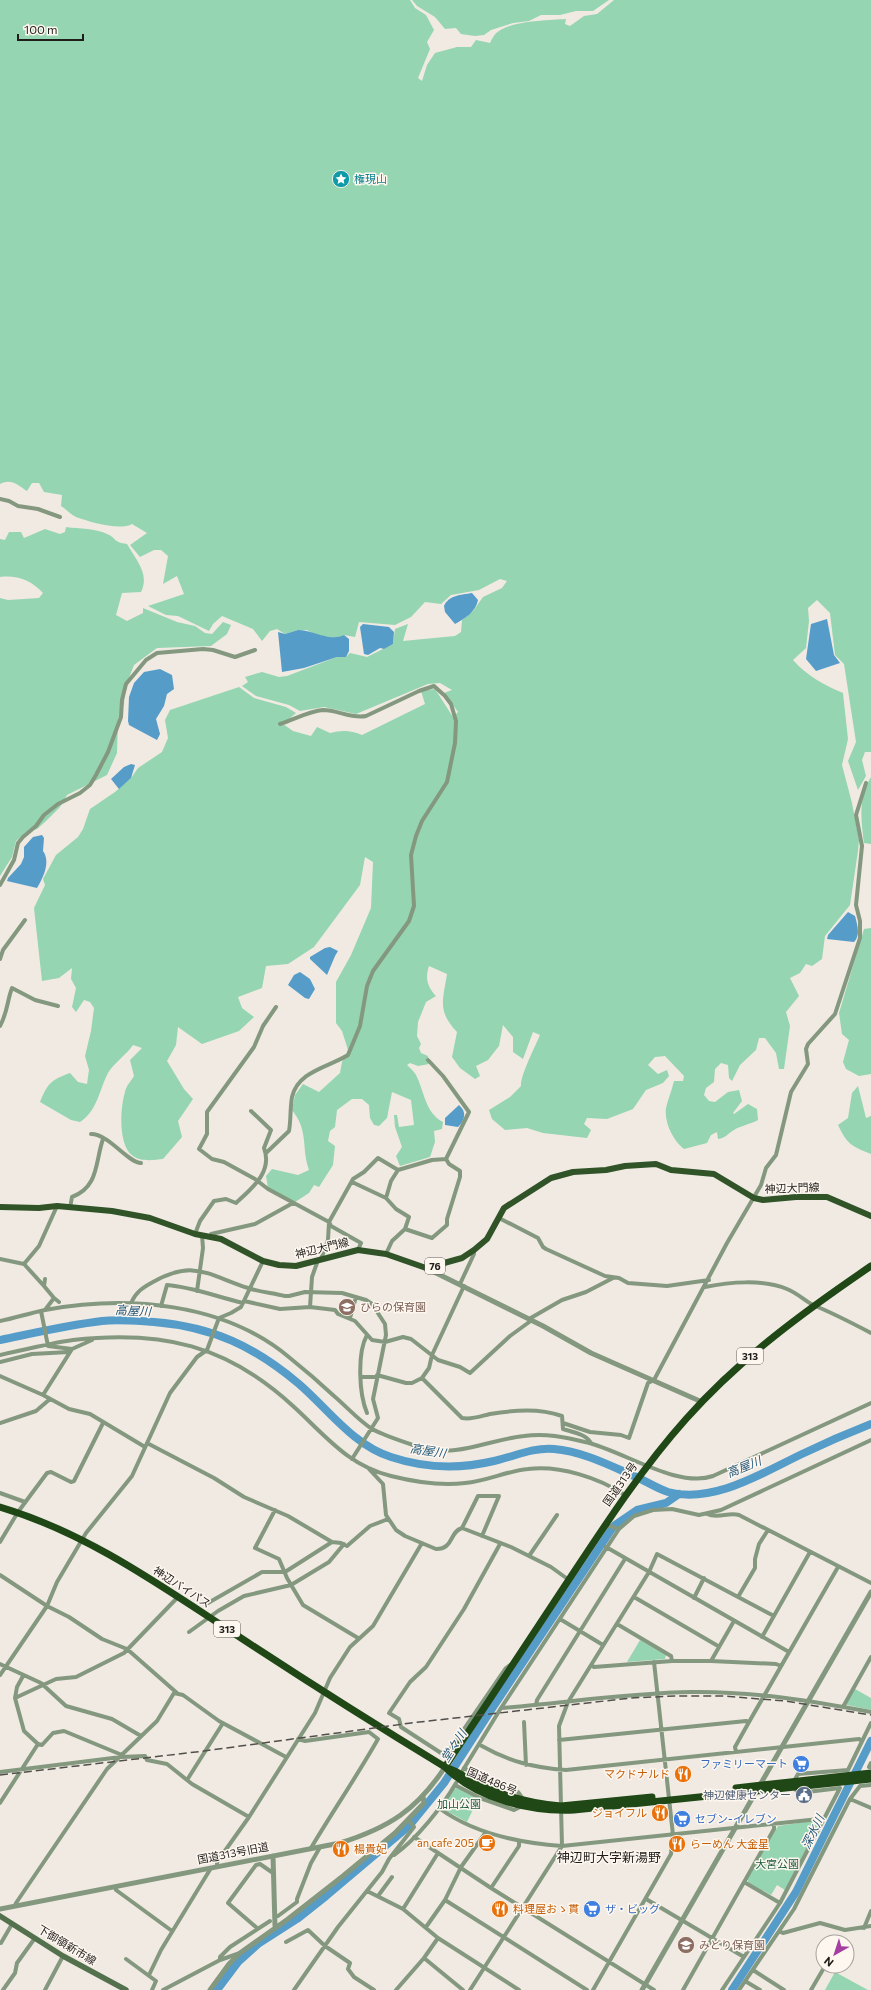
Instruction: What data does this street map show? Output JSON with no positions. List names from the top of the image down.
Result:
{
  "streets": {
    "highway": [
      "313",
      "国道313号",
      "神辺バイパス",
      "国道486号"
    ],
    "main road": ["神辺大門線", "76", "下御領新市線"],
    "street": ["国道313号旧道"]
  },
  "crossings": [
    ["国道313号", "神辺バイパス"],
    ["国道313号", "国道486号"],
    ["国道313号", "国道313号旧道"],
    ["神辺バイパス", "国道486号"],
    ["神辺バイパス", "国道313号旧道"],
    ["国道486号", "国道313号旧道"]
  ],
  "districts": ["神辺町大字新湯野"],
  "water": ["高屋川", "堂々川", "深水川"],
  "parks": ["加山公園", "大宮公園"],
  "places": {
    "place": ["権現山"],
    "school or university": ["ひらの保育園", "みどり保育園"],
    "supermarket": ["ファミリーマート", "セブン-イレブン", "ザ・ビッグ"],
    "restaurant": [
      "マクドナルド",
      "ジョイフル",
      "らーめん 大金星",
      "楊貴妃",
      "料理屋おゝ貫"
    ],
    "public building": ["神辺健康センター"],
    "cafe": ["an cafe 205"]
  },
  "scale_bar": "100 m",
  "north": "bottom left"
}
